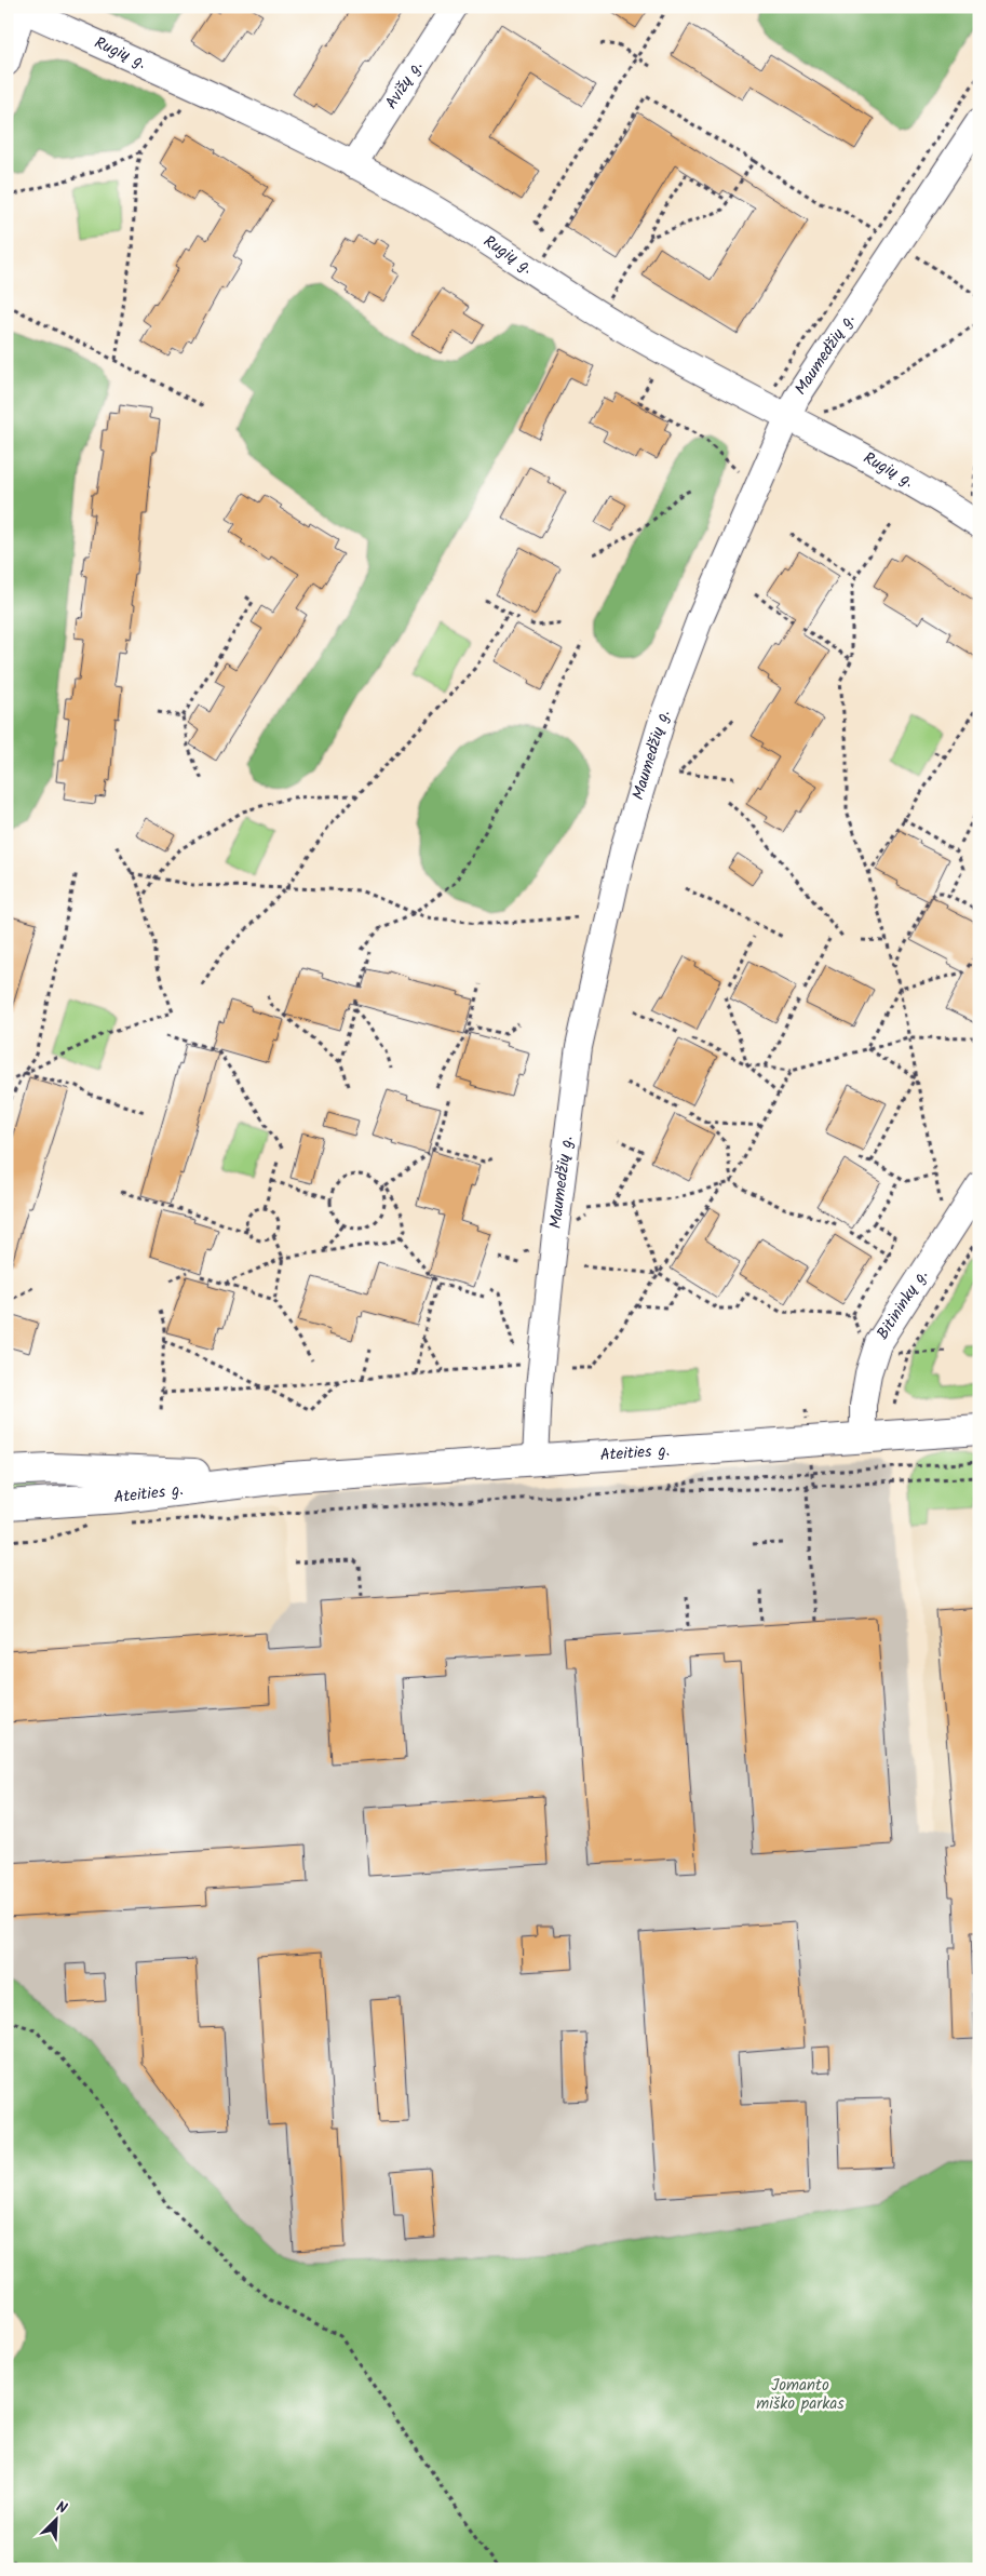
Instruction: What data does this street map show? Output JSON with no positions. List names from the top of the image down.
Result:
{
  "streets": {
    "main road": ["Ateities g."],
    "street": [
      "Rugių g.",
      "Avižų g.",
      "Maumedžių g.",
      "Bitininkų g."
    ]
  },
  "crossings": [
    ["Rugių g.", "Avižų g."],
    ["Rugių g.", "Maumedžių g."],
    ["Maumedžių g.", "Ateities g."],
    ["Bitininkų g.", "Ateities g."]
  ],
  "parks": ["Jomanto miško parkas"],
  "north": "top right"
}
